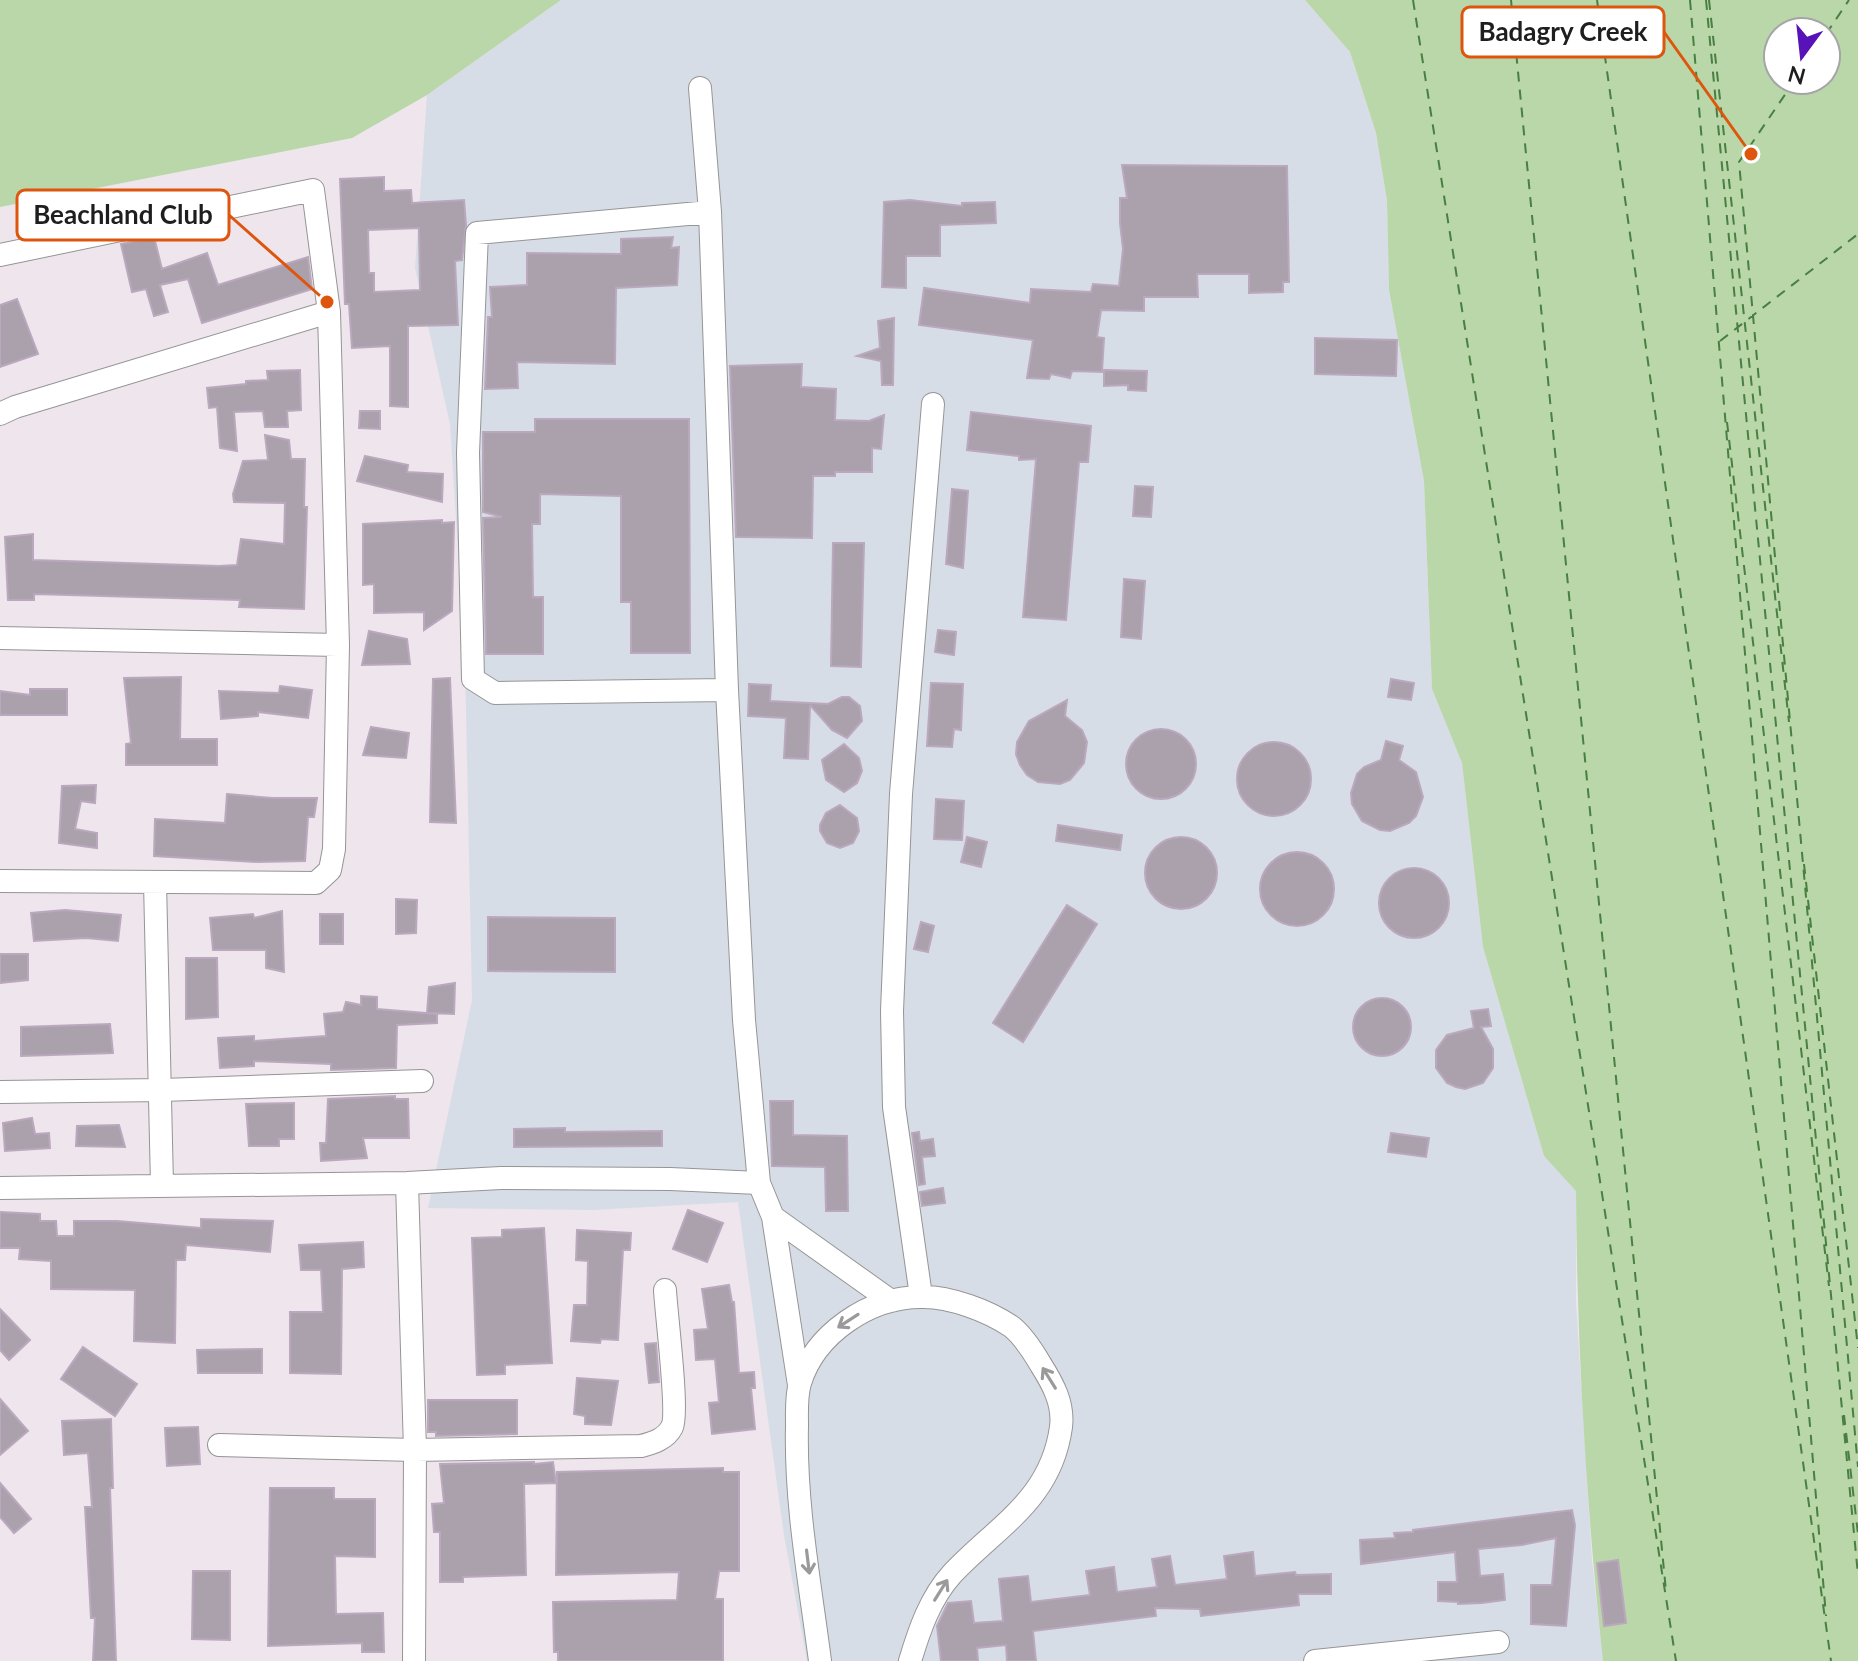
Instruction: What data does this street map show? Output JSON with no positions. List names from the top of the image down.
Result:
{
  "places": ["Badagry Creek", "Beachland Club"],
  "north": "bottom"
}
